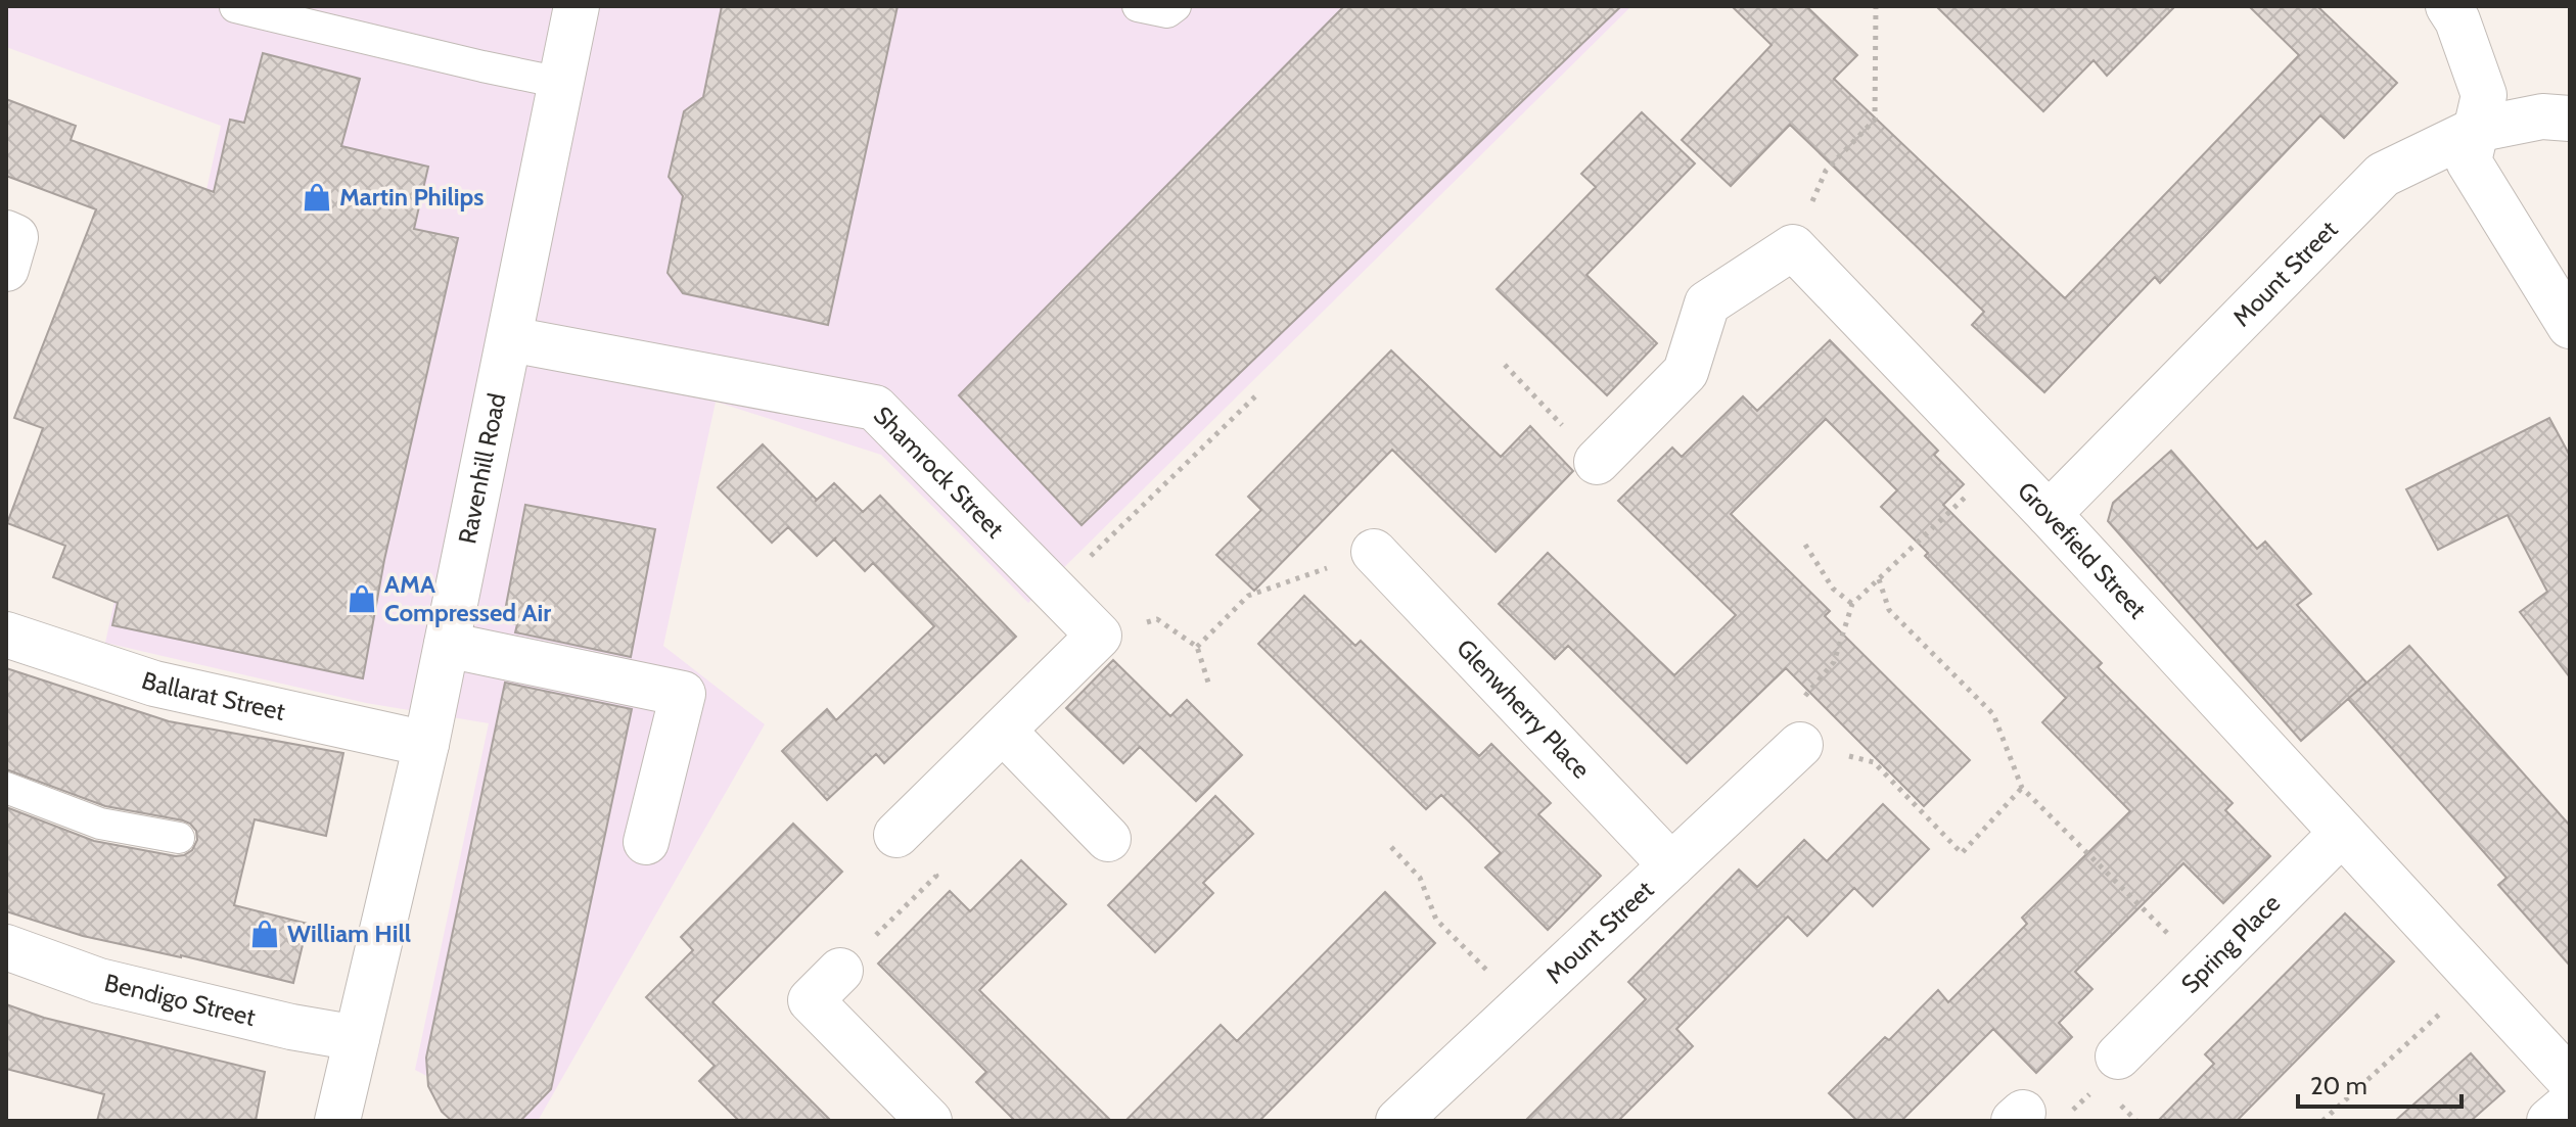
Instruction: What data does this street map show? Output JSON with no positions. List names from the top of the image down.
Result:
{
  "streets": {
    "street": [
      "Mount Street",
      "Ravenhill Road",
      "Shamrock Street",
      "Grovefield Street",
      "Ballarat Street",
      "Glenwherry Place",
      "Spring Place",
      "Bendigo Street"
    ]
  },
  "crossings": [
    ["Mount Street", "Grovefield Street"],
    ["Mount Street", "Glenwherry Place"],
    ["Ravenhill Road", "Shamrock Street"],
    ["Ravenhill Road", "Ballarat Street"],
    ["Ravenhill Road", "Bendigo Street"],
    ["Grovefield Street", "Spring Place"]
  ],
  "places": {
    "shop": ["Martin Philips", "AMA Compressed Air", "William Hill"]
  },
  "scale_bar": "20 m"
}
